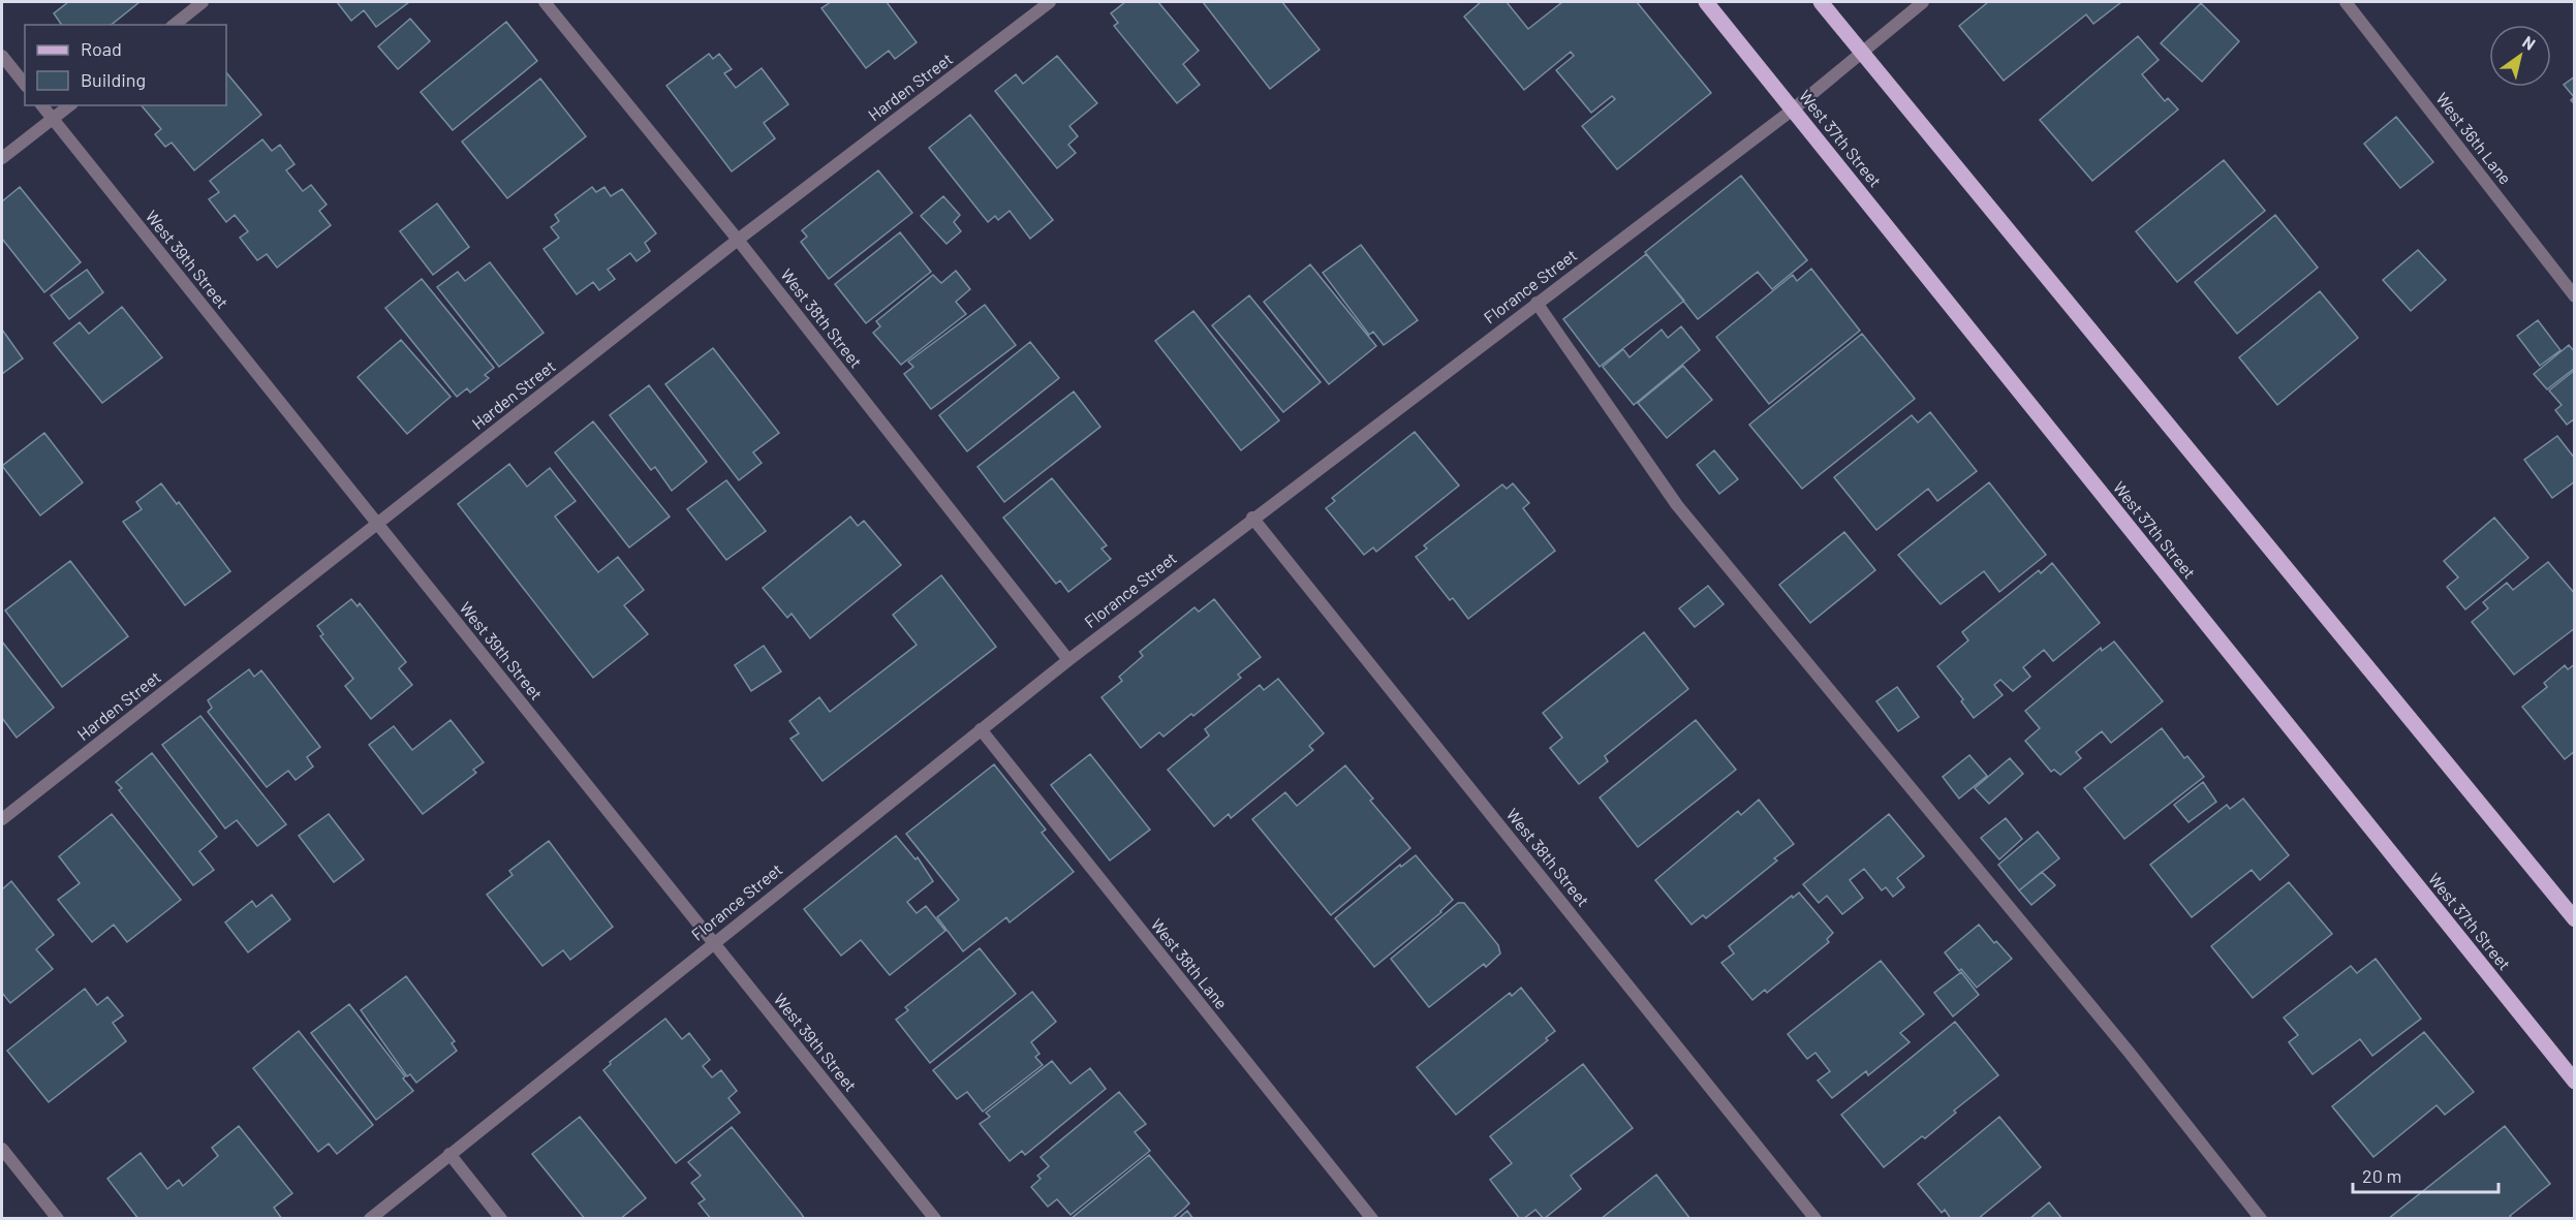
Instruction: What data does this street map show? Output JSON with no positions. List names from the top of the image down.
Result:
{
  "streets": {
    "main road": ["West 37th Street"],
    "street": [
      "Harden Street",
      "West 36th Lane",
      "West 39th Street",
      "Florance Street",
      "West 38th Street",
      "West 38th Lane"
    ]
  },
  "crossings": [
    ["Harden Street", "West 39th Street"],
    ["Harden Street", "West 38th Street"],
    ["West 37th Street", "Florance Street"],
    ["West 39th Street", "Florance Street"],
    ["Florance Street", "West 38th Street"],
    ["Florance Street", "West 38th Lane"]
  ],
  "legend": ["Road", "Building"],
  "scale_bar": "20 m",
  "north": "top right"
}
